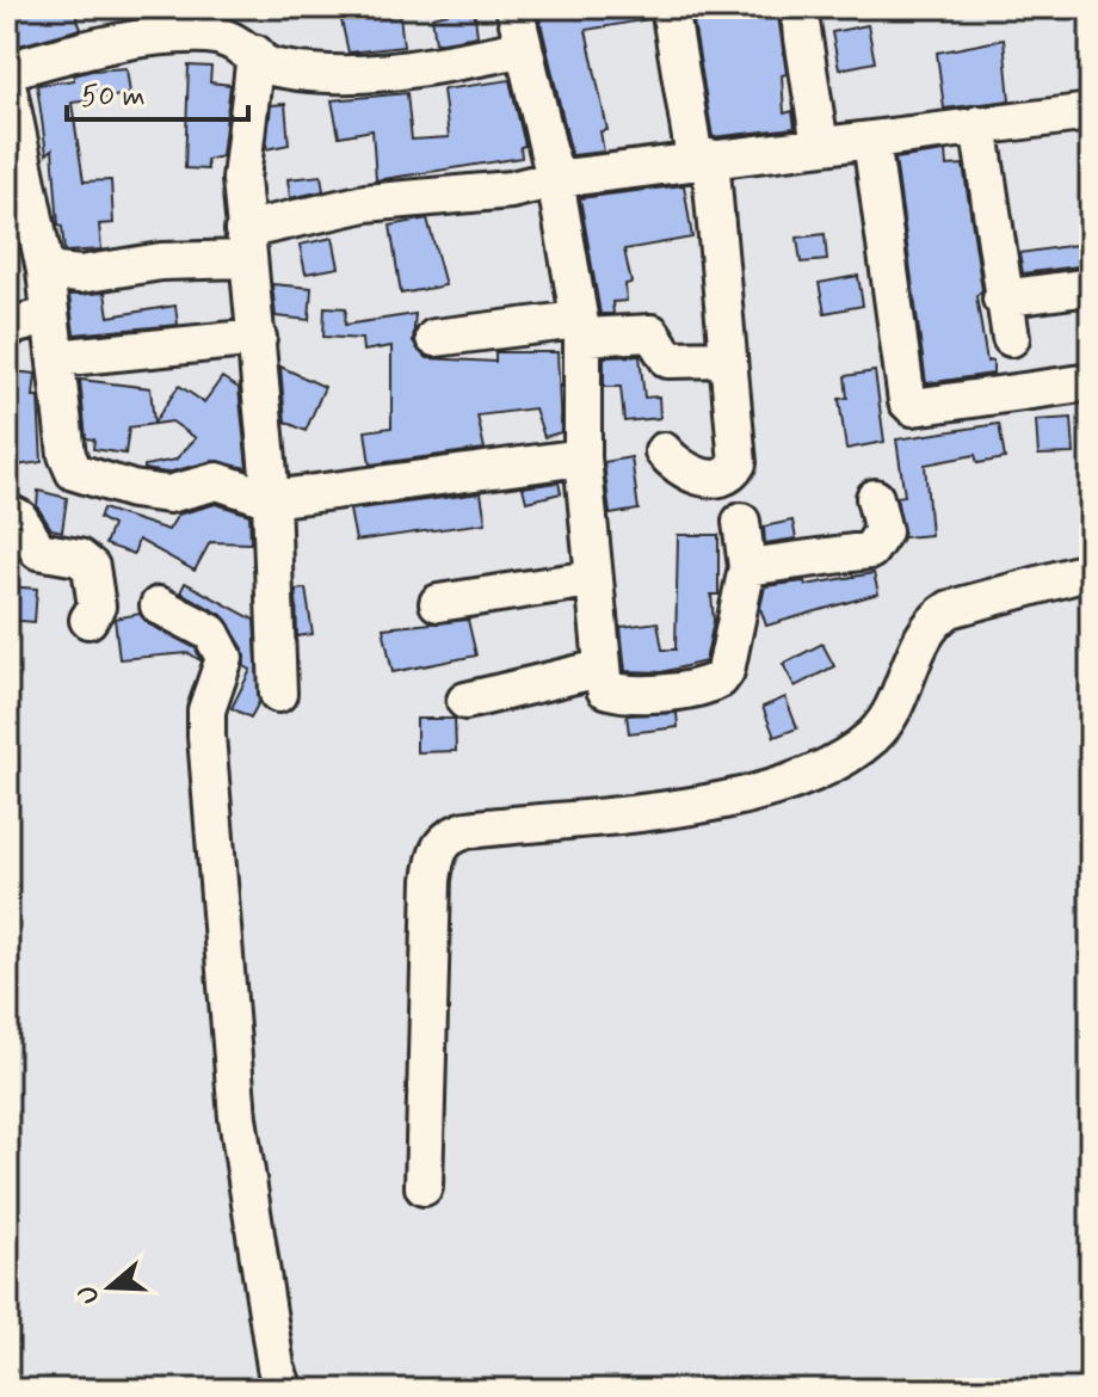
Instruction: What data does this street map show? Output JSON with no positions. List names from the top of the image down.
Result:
{
  "scale_bar": "50 m",
  "north": "left"
}
